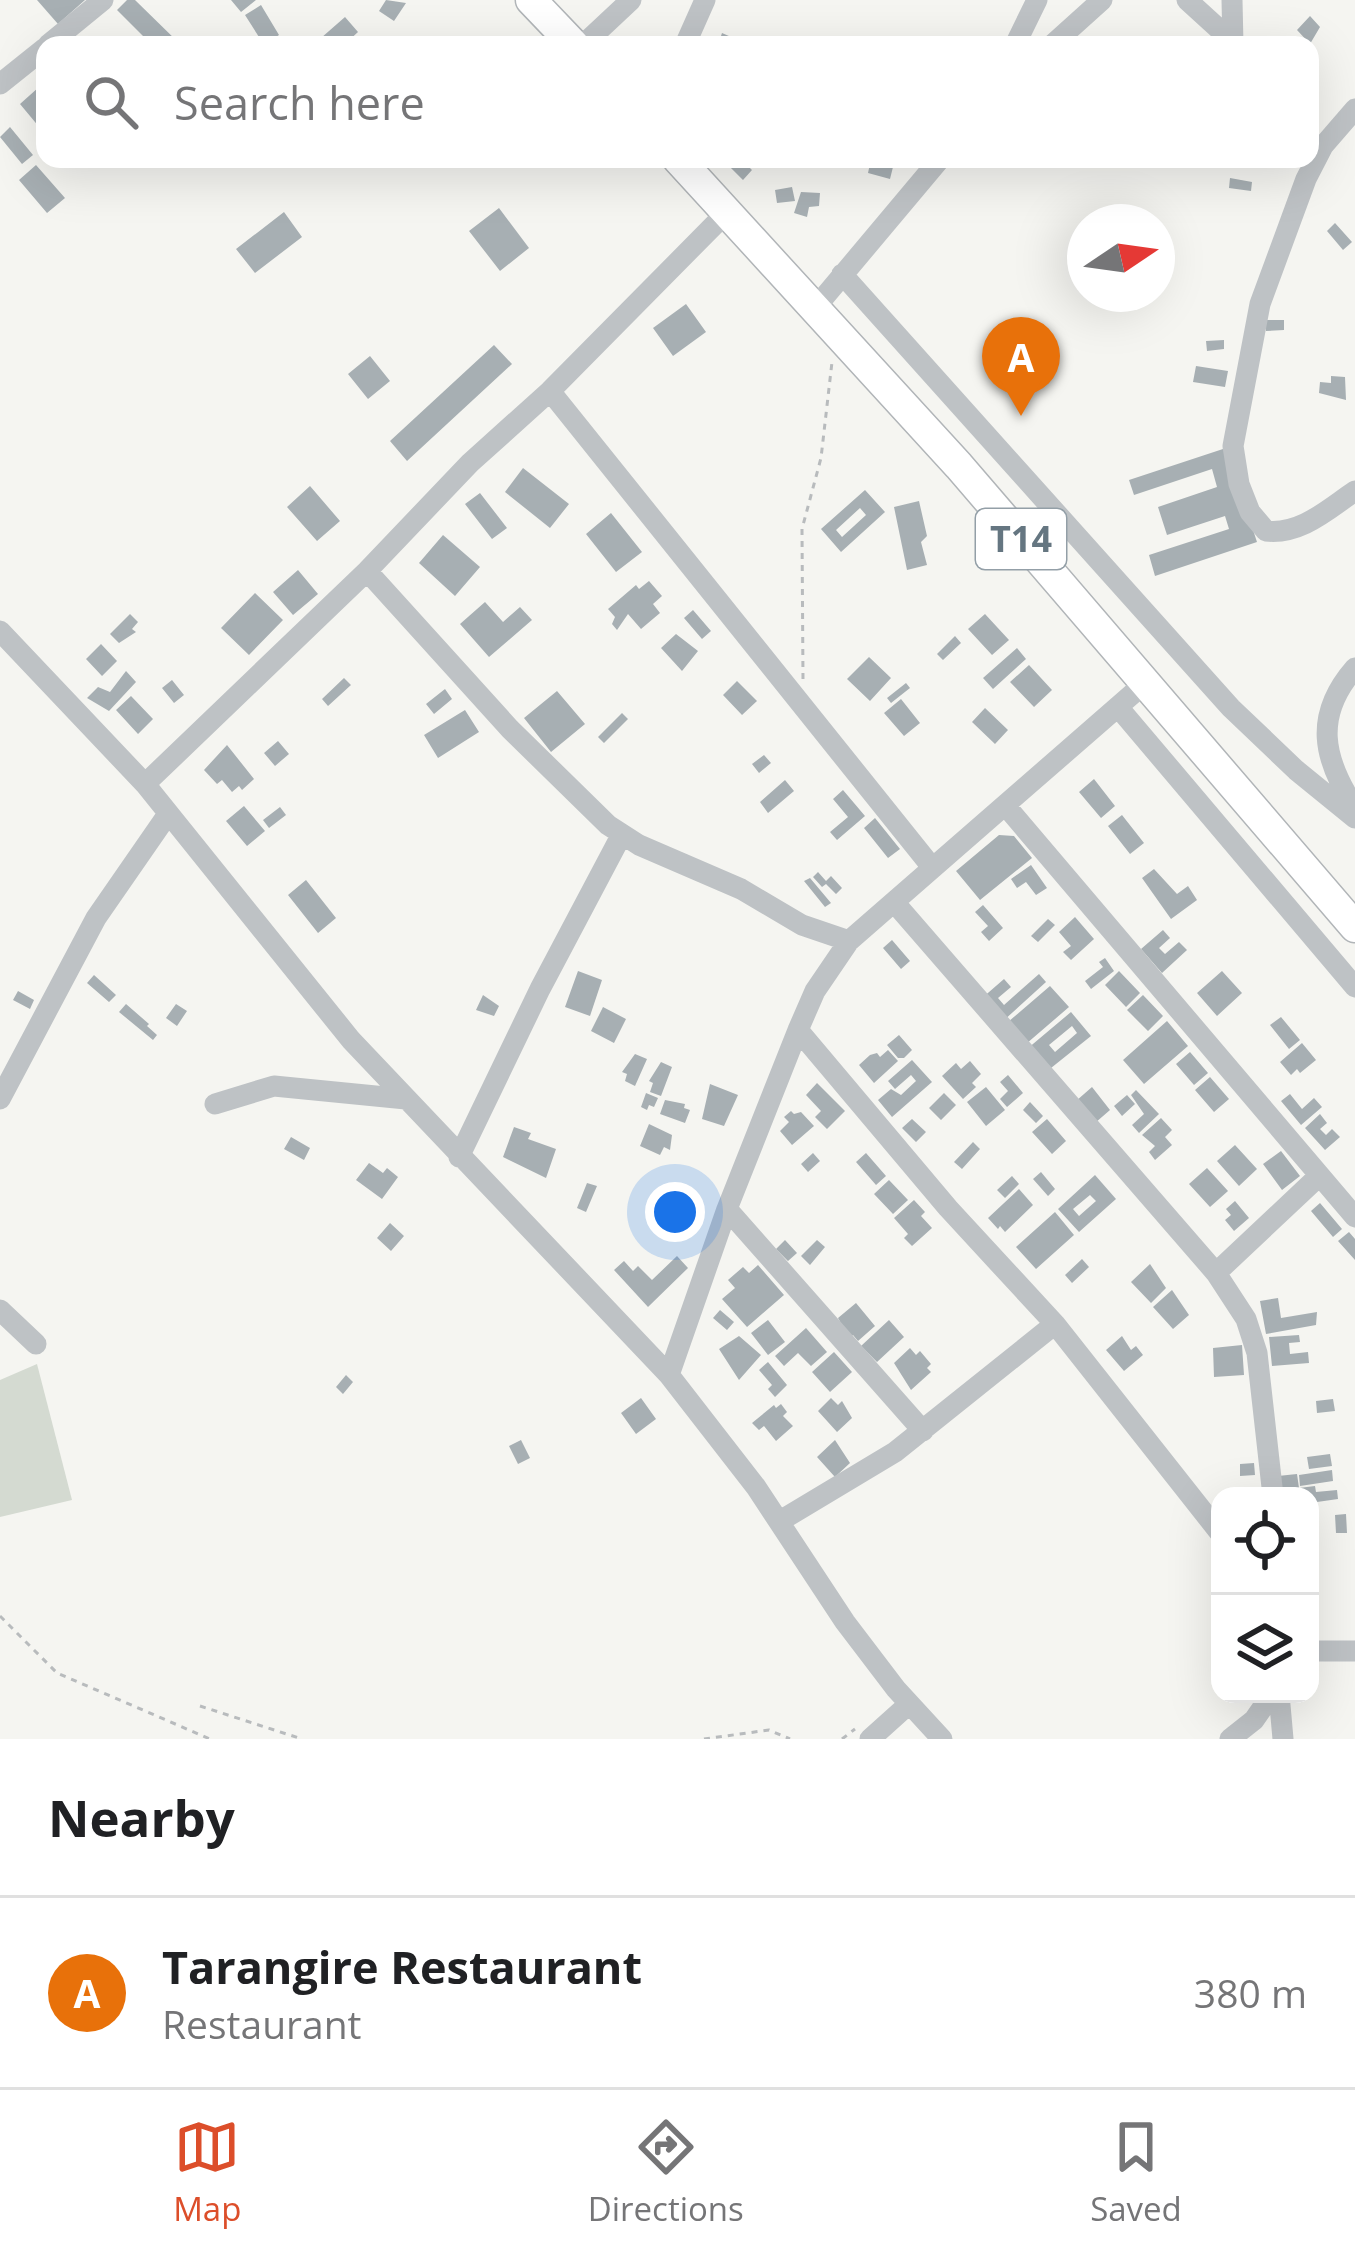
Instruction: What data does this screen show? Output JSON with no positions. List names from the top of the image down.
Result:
{
  "streets": {
    "highway": ["T14"]
  },
  "north": "right",
  "page": {
    "search": "Search here",
    "pins": "A",
    "heading": "Nearby",
    "list": [
      {
        "mark": "A",
        "name": "Tarangire Restaurant",
        "note": "Restaurant",
        "value": "380 m"
      }
    ],
    "nav": ["Map", "Directions", "Saved"]
  }
}
